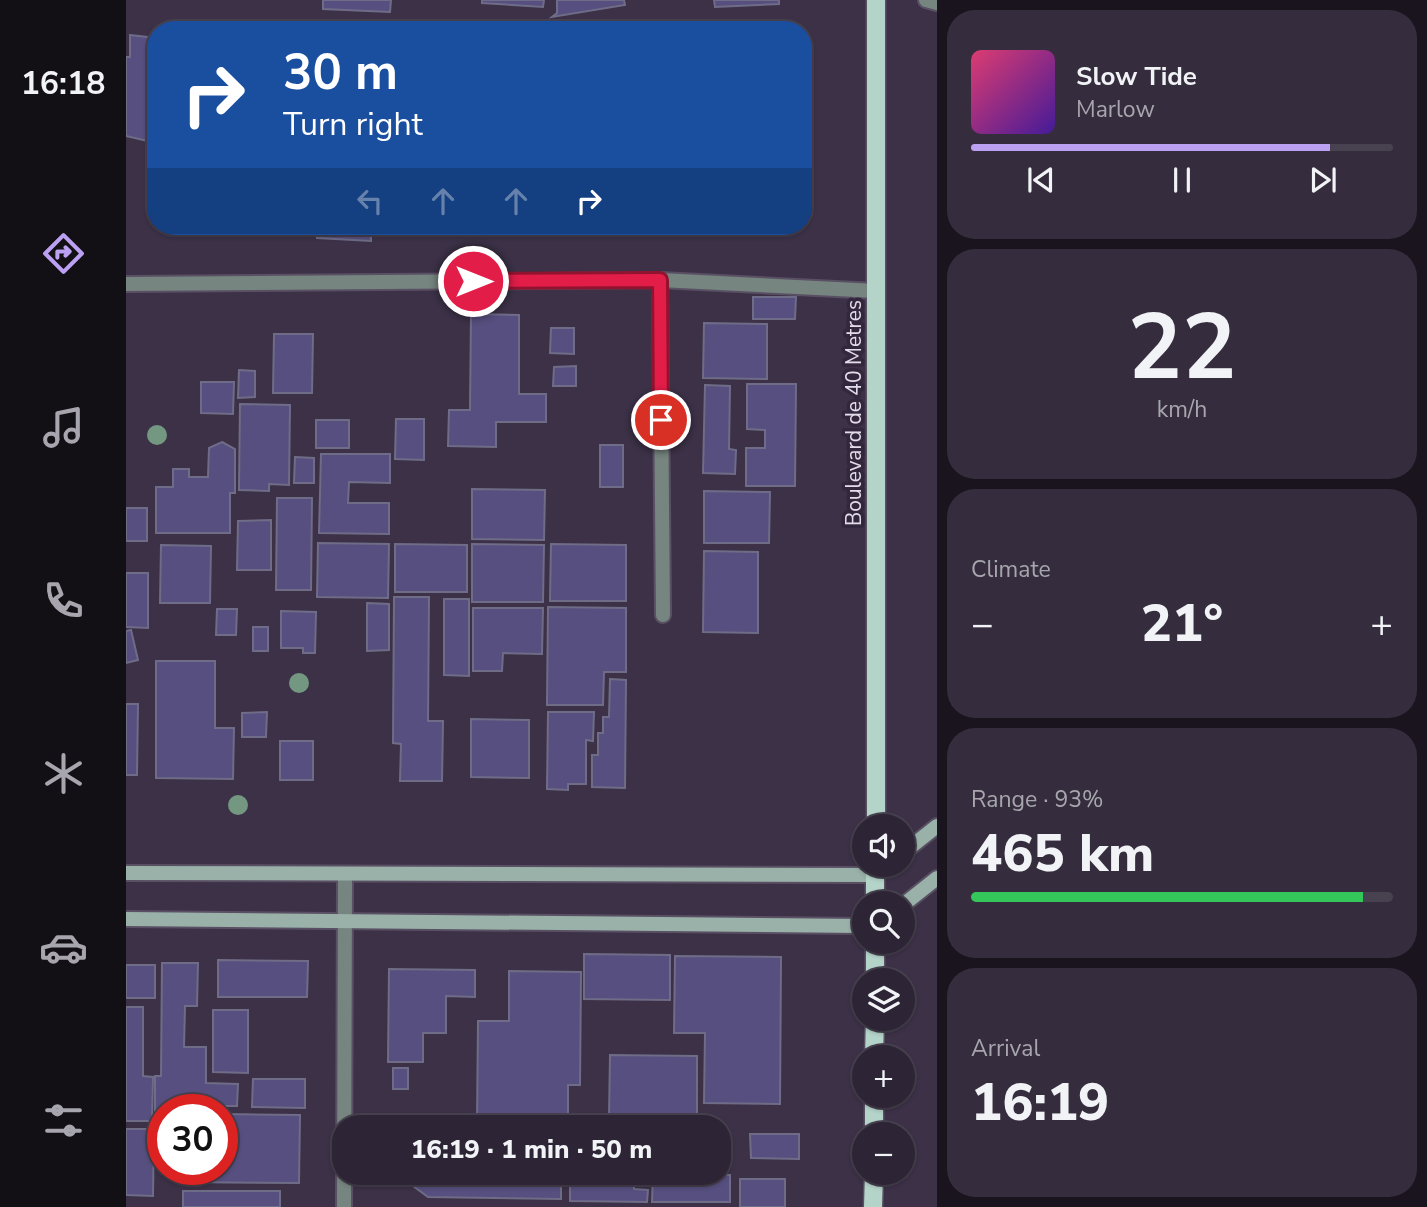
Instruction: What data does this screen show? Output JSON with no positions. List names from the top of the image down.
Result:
{
  "streets": {
    "main road": ["Boulevard de 40 Metres"]
  },
  "page": {
    "tabs": "16:18",
    "turn": ["30 m", "Turn right"],
    "song": ["Slow Tide", "Marlow"],
    "tile": [
      ["22", "km/h"],
      "Climate",
      ["Range · 93%", "465 km"],
      ["Arrival", "16:19"]
    ],
    "heat": ["−", "21°", "+"],
    "map_buttons": ["+", "−"],
    "limit": "30",
    "trip": "16:19 · 1 min · 50 m"
  }
}
